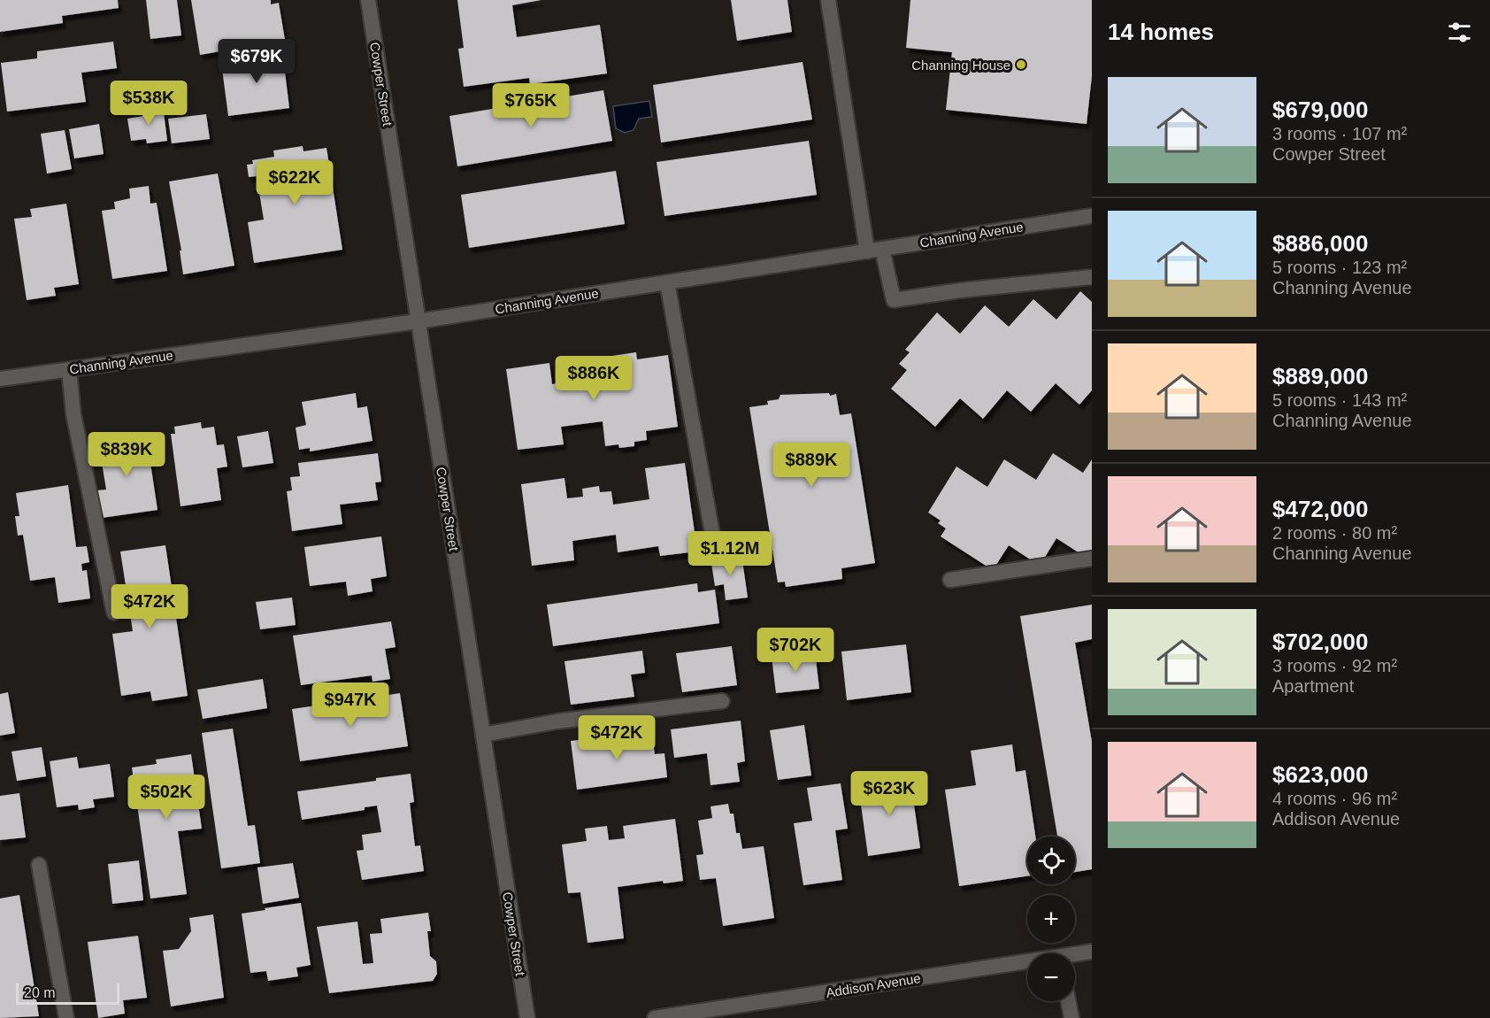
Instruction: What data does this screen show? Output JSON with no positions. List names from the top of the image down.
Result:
{
  "streets": {
    "street": ["Cowper Street", "Channing Avenue", "Addison Avenue"]
  },
  "crossings": [
    ["Cowper Street", "Channing Avenue"]
  ],
  "places": ["Channing House"],
  "scale_bar": "20 m",
  "page": {
    "heading": "14 homes",
    "price": [
      "$679K",
      "$538K",
      "$765K",
      "$622K",
      "$886K",
      "$839K",
      "$889K",
      "$1.12M",
      "$472K",
      "$702K",
      "$947K",
      "$472K",
      "$623K",
      "$502K"
    ],
    "list": [
      {
        "name": "$679,000",
        "note": "3 rooms · 107 m² · Cowper Street"
      },
      {
        "name": "$886,000",
        "note": "5 rooms · 123 m² · Channing Avenue"
      },
      {
        "name": "$889,000",
        "note": "5 rooms · 143 m² · Channing Avenue"
      },
      {
        "name": "$472,000",
        "note": "2 rooms · 80 m² · Channing Avenue"
      },
      {
        "name": "$702,000",
        "note": "3 rooms · 92 m² · Apartment"
      },
      {
        "name": "$623,000",
        "note": "4 rooms · 96 m² · Addison Avenue"
      }
    ],
    "map_buttons": ["+", "−"],
    "scale": "20 m"
  }
}
